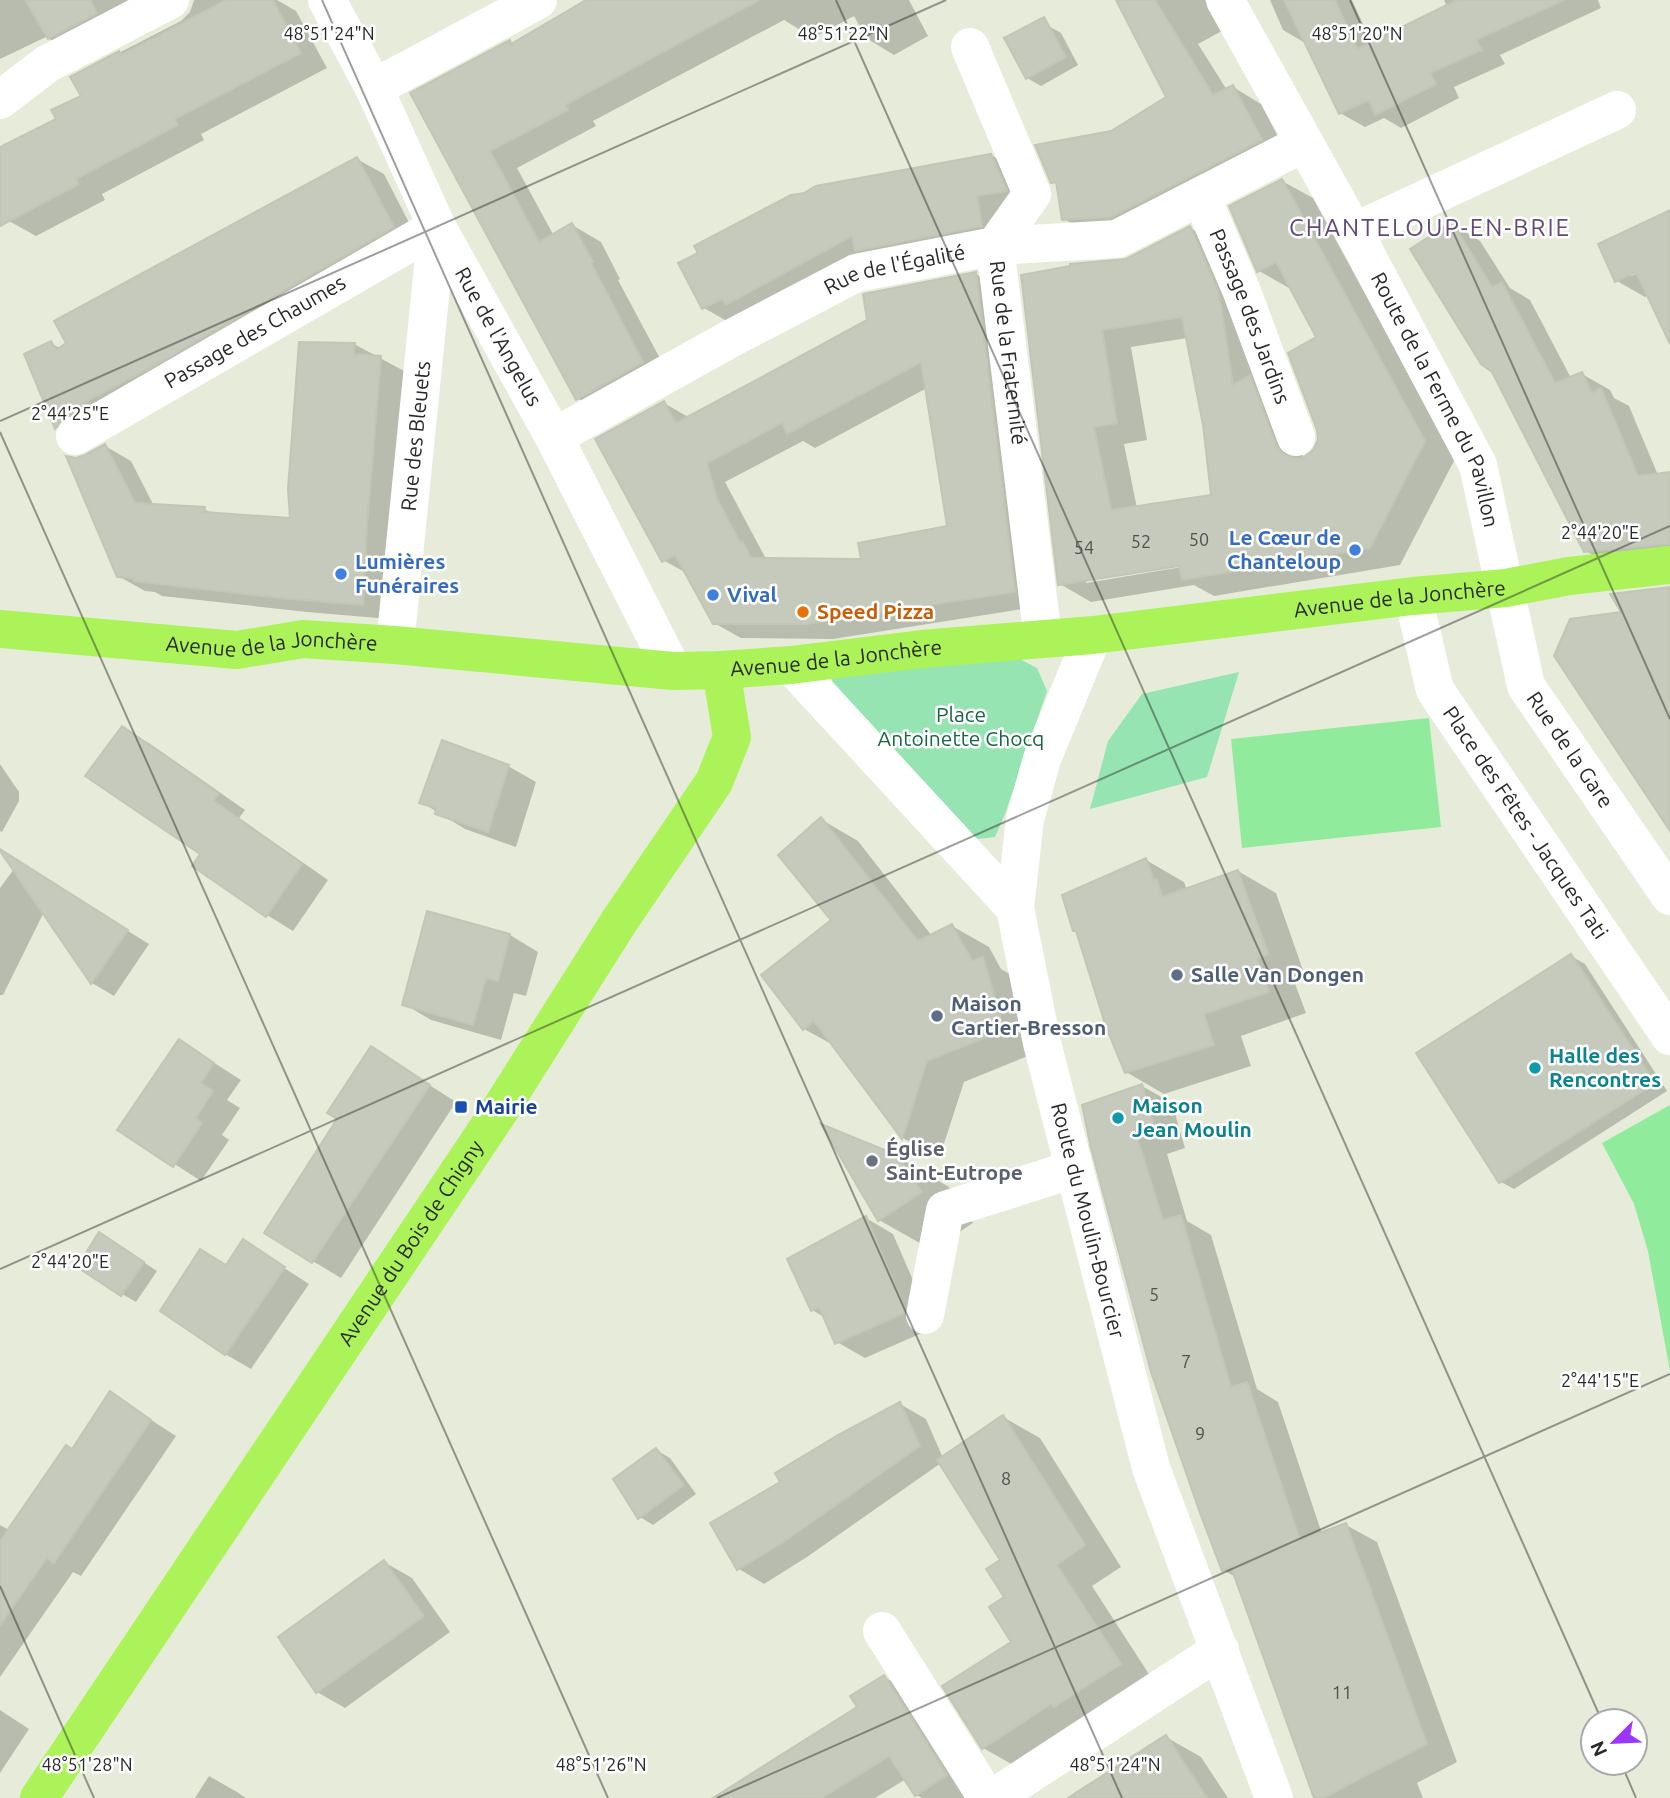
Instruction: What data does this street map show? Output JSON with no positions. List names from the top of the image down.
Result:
{
  "streets": {
    "main road": ["Avenue de la Jonchère", "Avenue du Bois de Chigny"],
    "street": [
      "Rue de l'Égalité",
      "Passage des Jardins",
      "Passage des Chaumes",
      "Rue de l'Angelus",
      "Rue de la Fraternité",
      "Route de la Ferme du Pavillon",
      "Rue des Bleuets",
      "Rue de la Gare",
      "Place des Fêtes - Jacques Tati",
      "Route du Moulin-Bourcier"
    ]
  },
  "crossings": [
    ["Rue de l'Égalité", "Passage des Jardins"],
    ["Rue de l'Égalité", "Rue de l'Angelus"],
    ["Rue de l'Égalité", "Rue de la Fraternité"],
    ["Rue de l'Égalité", "Route de la Ferme du Pavillon"],
    ["Passage des Chaumes", "Rue de l'Angelus"],
    ["Passage des Chaumes", "Rue des Bleuets"],
    ["Rue de l'Angelus", "Rue des Bleuets"],
    ["Rue de l'Angelus", "Avenue de la Jonchère"],
    ["Rue de la Fraternité", "Avenue de la Jonchère"],
    ["Route de la Ferme du Pavillon", "Avenue de la Jonchère"],
    ["Route de la Ferme du Pavillon", "Rue de la Gare"],
    ["Rue des Bleuets", "Avenue de la Jonchère"],
    ["Avenue de la Jonchère", "Rue de la Gare"],
    ["Avenue de la Jonchère", "Place des Fêtes - Jacques Tati"],
    ["Avenue de la Jonchère", "Route du Moulin-Bourcier"],
    ["Avenue de la Jonchère", "Avenue du Bois de Chigny"]
  ],
  "districts": ["CHANTELOUP-EN-BRIE"],
  "parks": ["Place Antoinette Chocq"],
  "places": {
    "other": [
      "Le Cœur de Chanteloup",
      "Lumières Funéraires",
      "Vival",
      "Speed Pizza",
      "Salle Van Dongen",
      "Maison Cartier-Bresson",
      "Halle des Rencontres",
      "Maison Jean Moulin",
      "Église Saint-Eutrope"
    ],
    "transit": ["Mairie"]
  },
  "house_numbers": [
    "50",
    "52",
    "54",
    "5",
    "7",
    "9",
    "8",
    "11"
  ],
  "north": "bottom left",
  "coordinates": [
    "48°51'24\"N",
    "48°51'22\"N",
    "48°51'20\"N",
    "2°44'25\"E",
    "2°44'20\"E",
    "2°44'15\"E",
    "48°51'28\"N",
    "48°51'26\"N"
  ]
}
